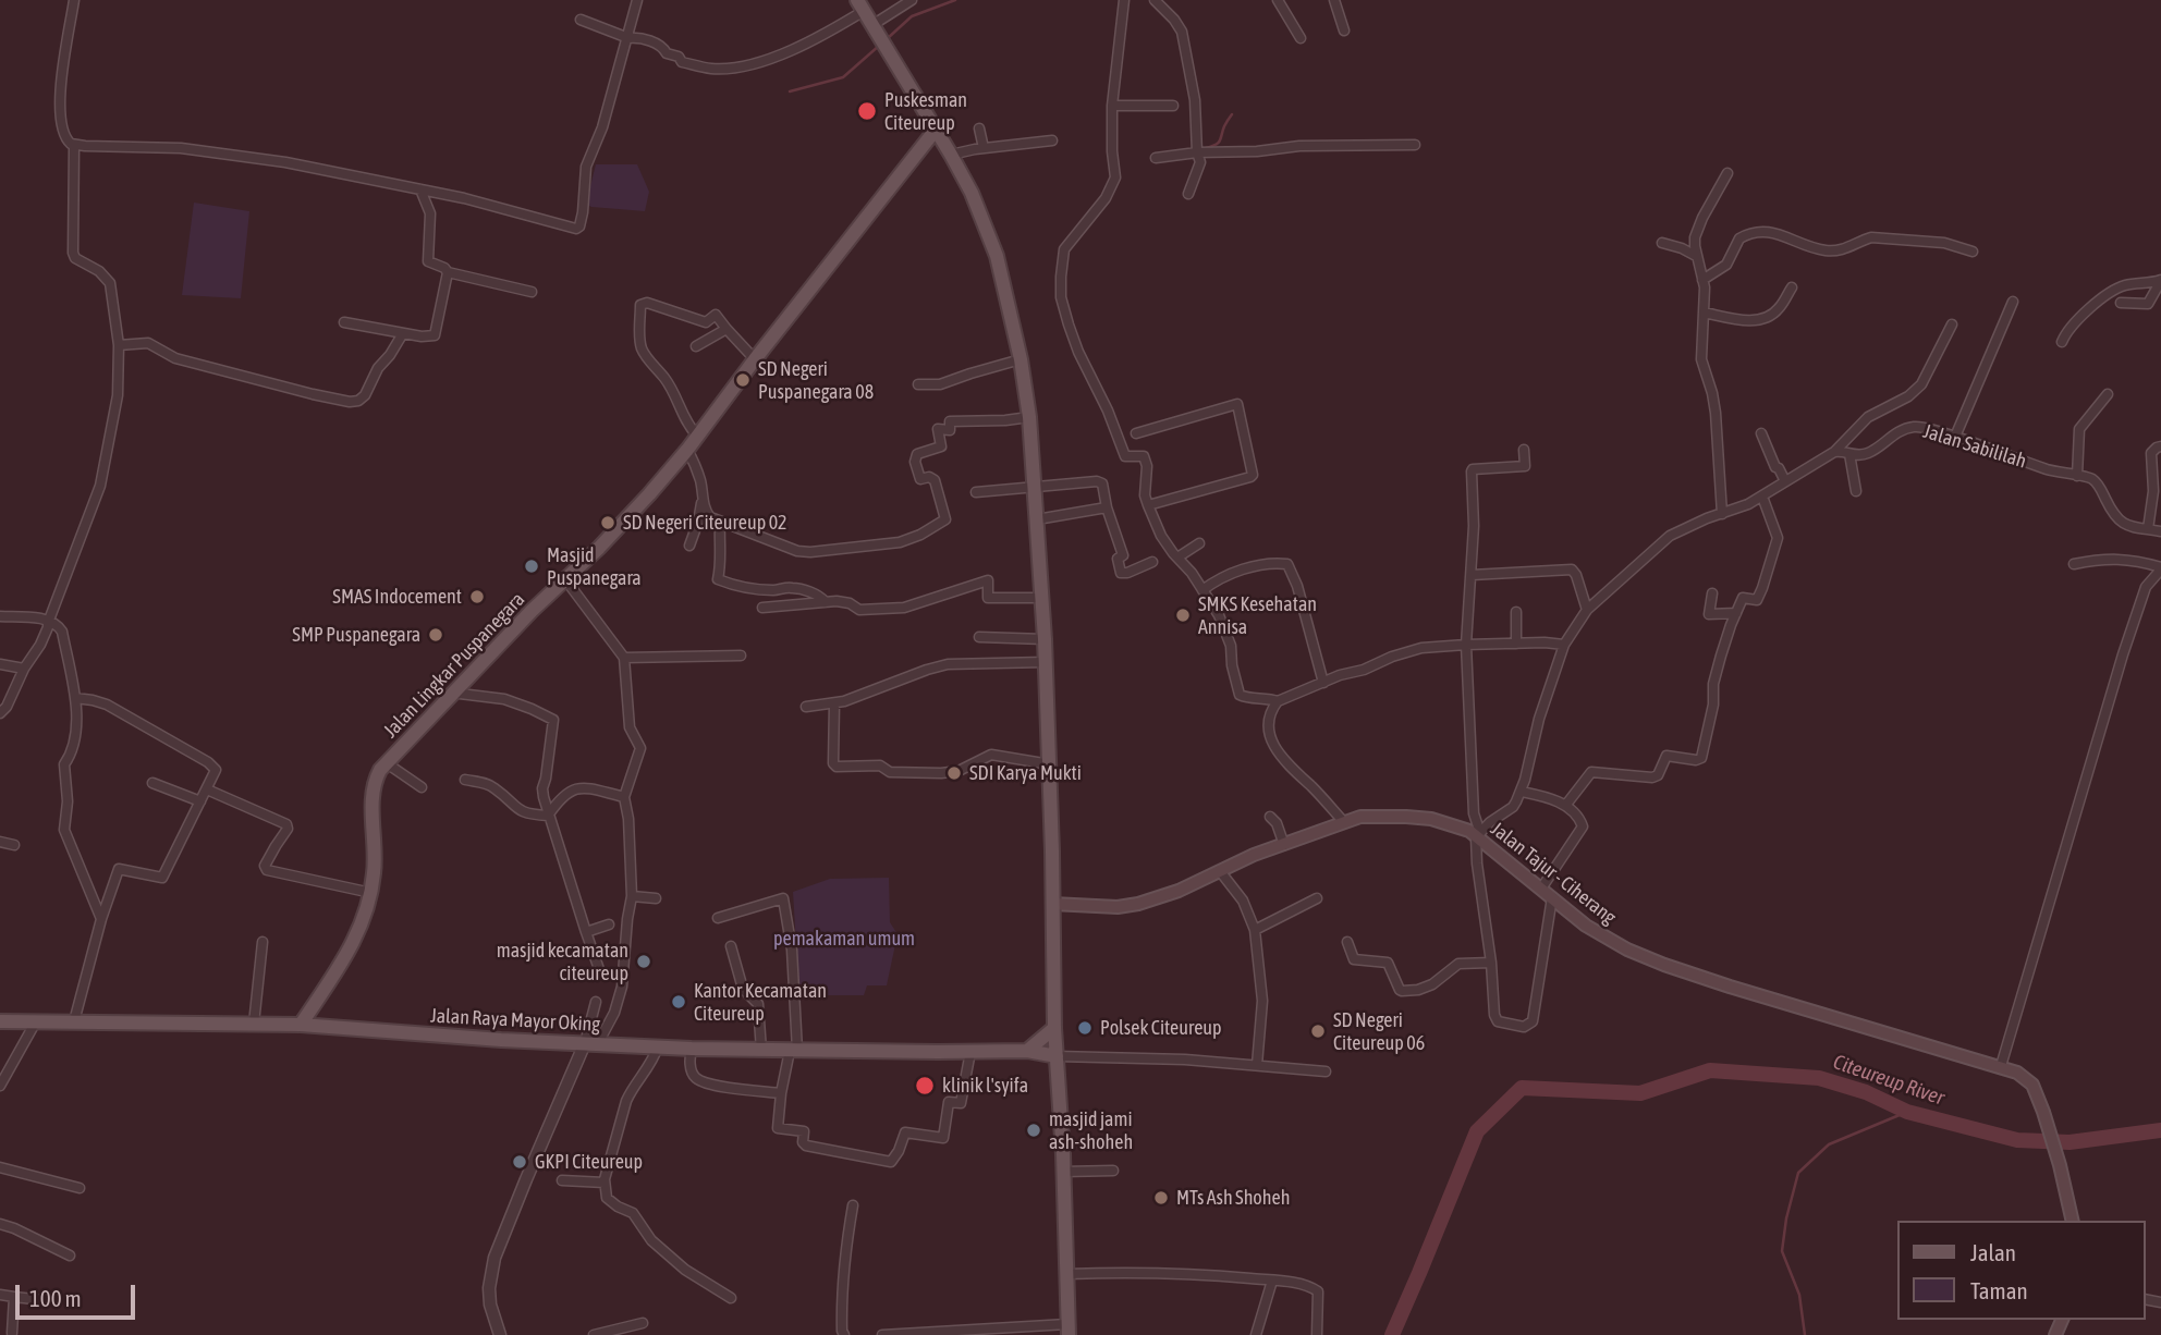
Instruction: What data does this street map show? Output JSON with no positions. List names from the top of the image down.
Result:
{
  "streets": {
    "main road": ["Jalan Lingkar Puspanegara", "Jalan Tajur - Ciherang", "Jalan Raya Mayor Oking"],
    "street": ["Jalan Sabililah"]
  },
  "crossings": [
    ["Jalan Lingkar Puspanegara", "Jalan Raya Mayor Oking"]
  ],
  "water": ["Citeureup River"],
  "parks": ["pemakaman umum"],
  "places": [
    "Puskesman Citeureup",
    "SD Negeri Puspanegara 08",
    "SD Negeri Citeureup 02",
    "Masjid Puspanegara",
    "SMAS Indocement",
    "SMKS Kesehatan Annisa",
    "SMP Puspanegara",
    "SDI Karya Mukti",
    "masjid kecamatan citeureup",
    "Kantor Kecamatan Citeureup",
    "Polsek Citeureup",
    "SD Negeri Citeureup 06",
    "klinik l'syifa",
    "masjid jami ash-shoheh",
    "GKPI Citeureup",
    "MTs Ash Shoheh"
  ],
  "legend": ["Jalan", "Taman"],
  "scale_bar": "100 m"
}
